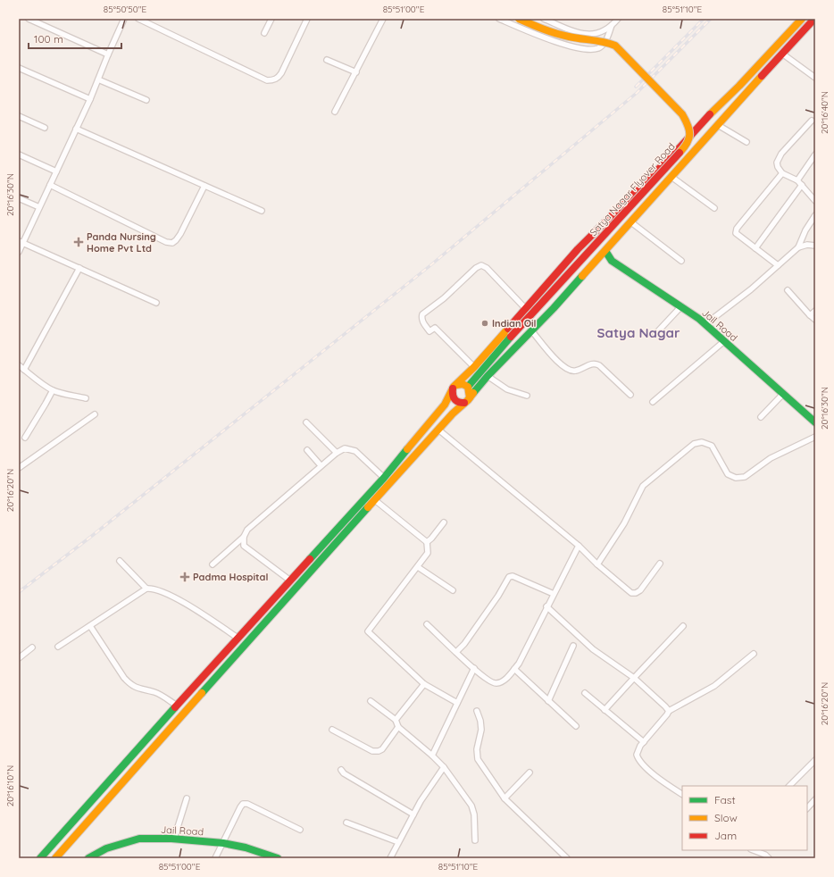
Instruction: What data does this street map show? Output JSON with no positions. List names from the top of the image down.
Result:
{
  "streets": {
    "main road": ["Satya Nagar Flyover Road", "Jail Road"]
  },
  "districts": ["Satya Nagar"],
  "places": {
    "health": ["Panda Nursing Home Pvt Ltd", "Padma Hospital"],
    "other": ["Indian Oil"]
  },
  "legend": ["Fast", "Slow", "Jam"],
  "scale_bar": "100 m",
  "coordinates": [
    "85°50'50\"E",
    "85°51'00\"E",
    "85°51'10\"E",
    "20°16'40\"N",
    "20°16'30\"N",
    "20°16'20\"N",
    "20°16'10\"N"
  ]
}
